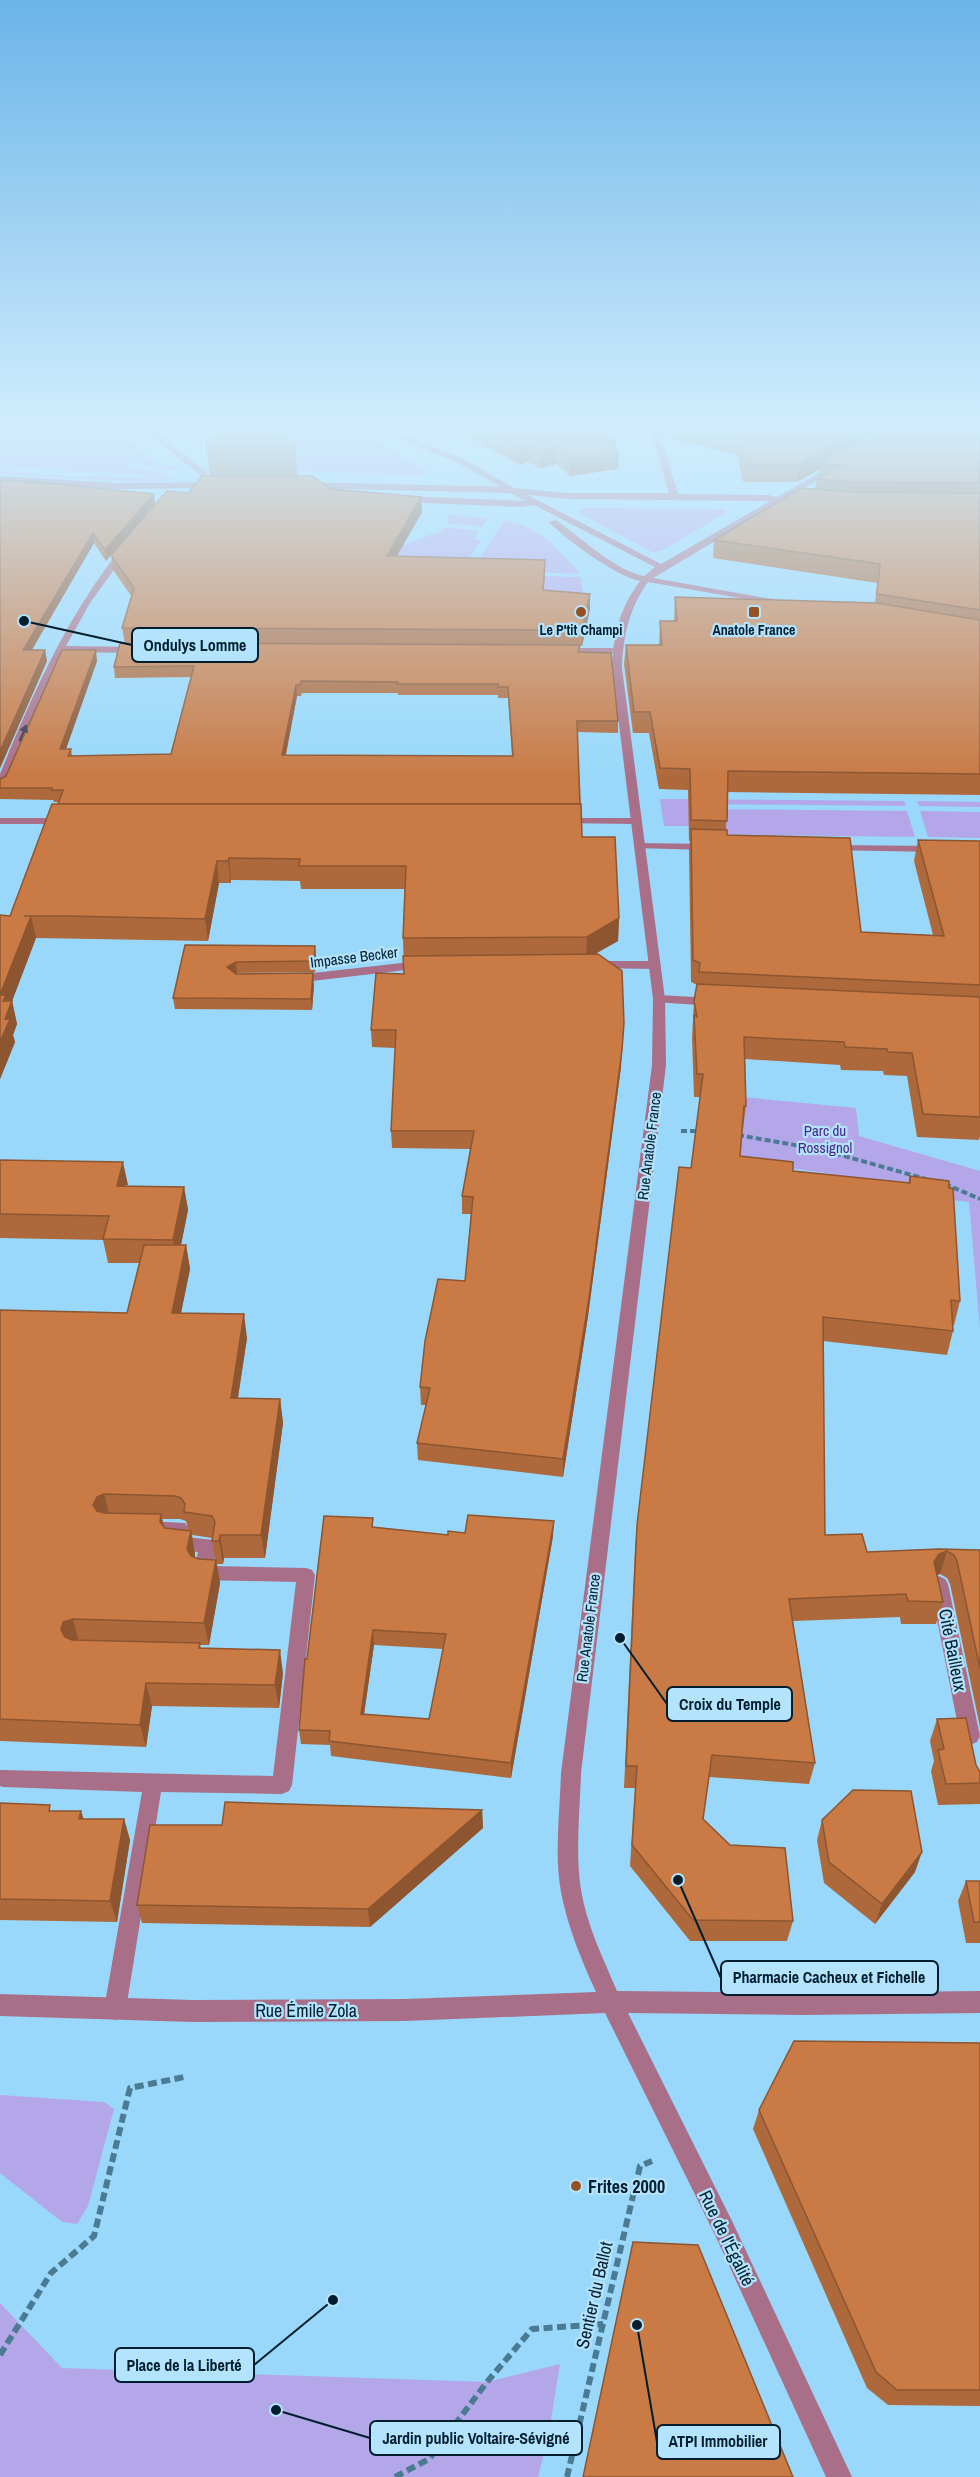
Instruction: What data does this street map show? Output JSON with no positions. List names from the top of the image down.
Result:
{
  "streets": {
    "street": [
      "Impasse Becker",
      "Rue Anatole France",
      "Cité Bailleux",
      "Rue Émile Zola",
      "Rue de l'Égalité"
    ],
    "path": ["Sentier du Ballot"]
  },
  "crossings": [
    ["Rue Anatole France", "Rue Émile Zola"],
    ["Rue Anatole France", "Rue de l'Égalité"],
    ["Rue Émile Zola", "Rue de l'Égalité"],
    ["Rue de l'Égalité", "Sentier du Ballot"]
  ],
  "parks": ["Parc du Rossignol"],
  "places": {
    "other": [
      "Le P'tit Champi",
      "Ondulys Lomme",
      "Croix du Temple",
      "Pharmacie Cacheux et Fichelle",
      "Frites 2000",
      "Place de la Liberté",
      "ATPI Immobilier",
      "Jardin public Voltaire-Sévigné"
    ],
    "transit": ["Anatole France"]
  }
}
